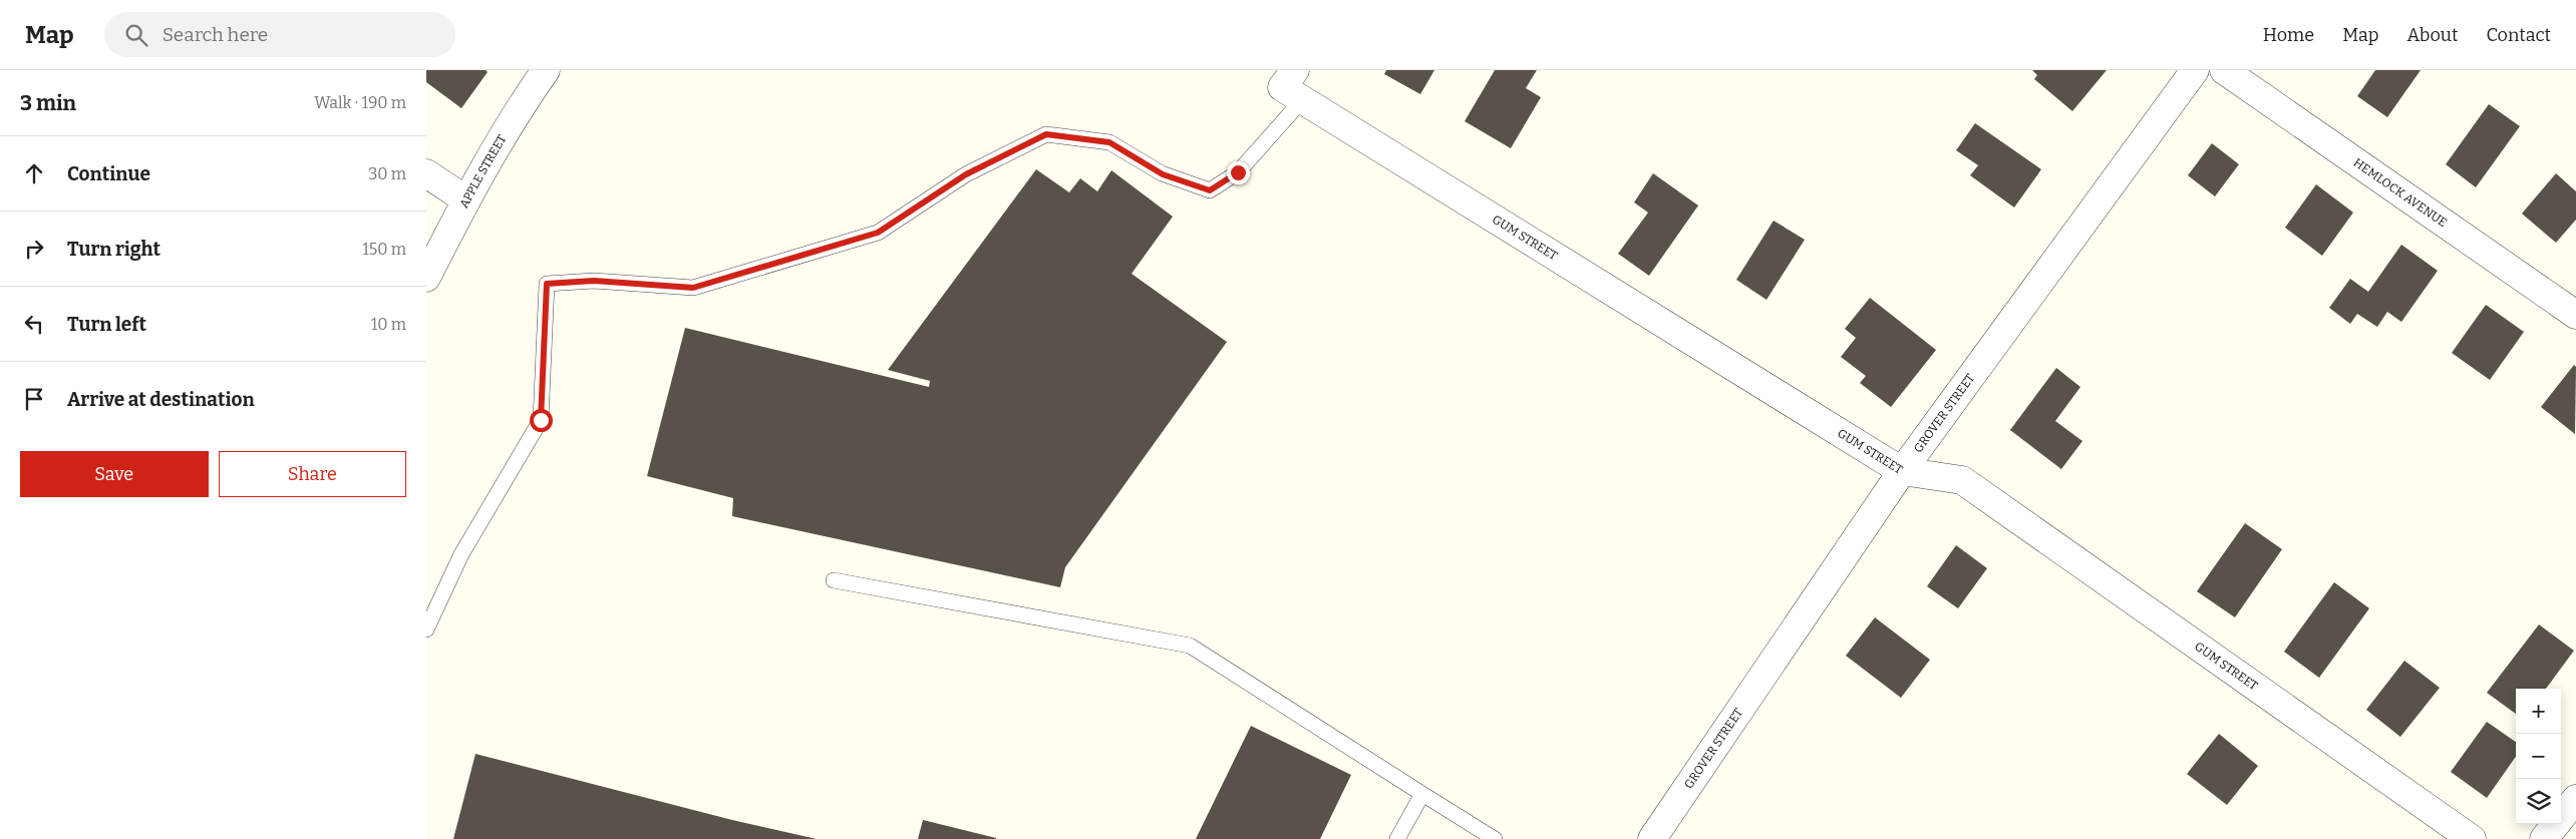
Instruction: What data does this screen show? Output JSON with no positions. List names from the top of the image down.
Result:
{
  "streets": {
    "street": [
      "APPLE STREET",
      "HEMLOCK AVENUE",
      "GUM STREET",
      "GROVER STREET"
    ]
  },
  "crossings": [
    ["GUM STREET", "GROVER STREET"]
  ],
  "page": {
    "header": "Map",
    "search": "Search here",
    "nav": [
      "Home",
      "Map",
      "About",
      "Contact"
    ],
    "heading": ["3 min", "Walk · 190 m"],
    "list": [
      ["Continue", "30 m"],
      ["Turn right", "150 m"],
      ["Turn left", "10 m"],
      "Arrive at destination"
    ],
    "buttons": ["Save", "Share"],
    "map_buttons": ["+", "−"]
  }
}
